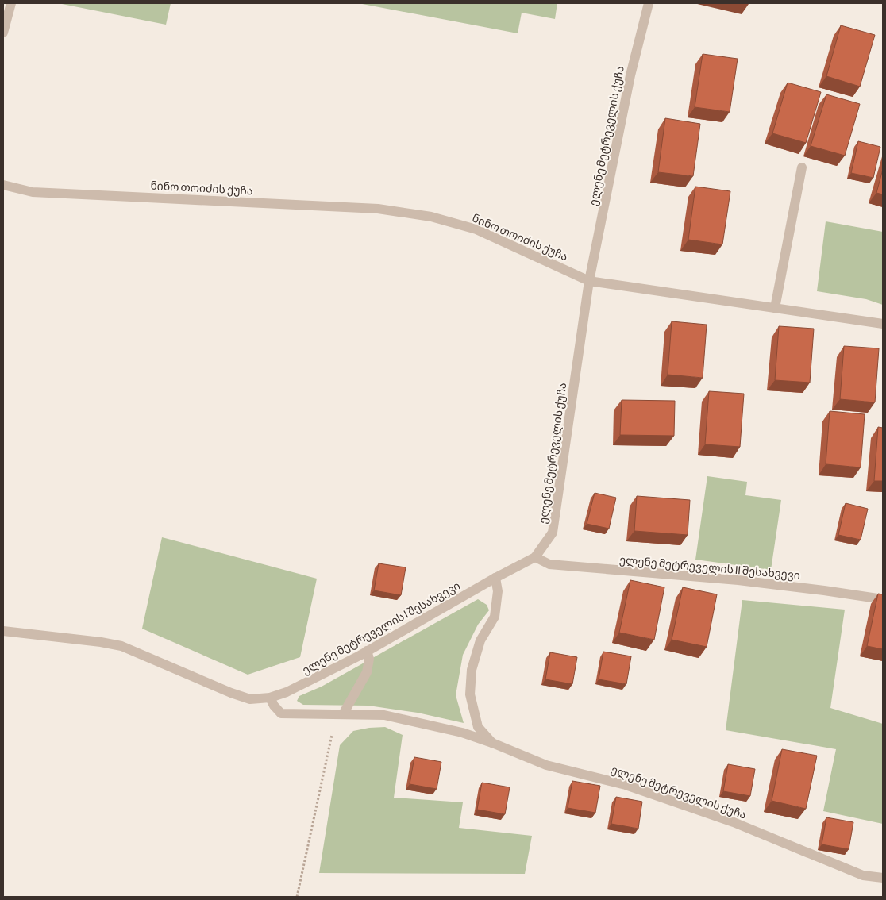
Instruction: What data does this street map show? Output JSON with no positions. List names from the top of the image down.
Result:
{
  "streets": {
    "street": [
      "ელენე მეტრეველის ქუჩა",
      "ნინო თოიძის ქუჩა",
      "ელენე მეტრეველის II შესახვევი",
      "ელენე მეტრეველის I შესახვევი"
    ]
  },
  "crossings": [
    ["ელენე მეტრეველის ქუჩა", "ნინო თოიძის ქუჩა"],
    ["ელენე მეტრეველის ქუჩა", "ელენე მეტრეველის II შესახვევი"],
    ["ელენე მეტრეველის ქუჩა", "ელენე მეტრეველის I შესახვევი"]
  ]
}
